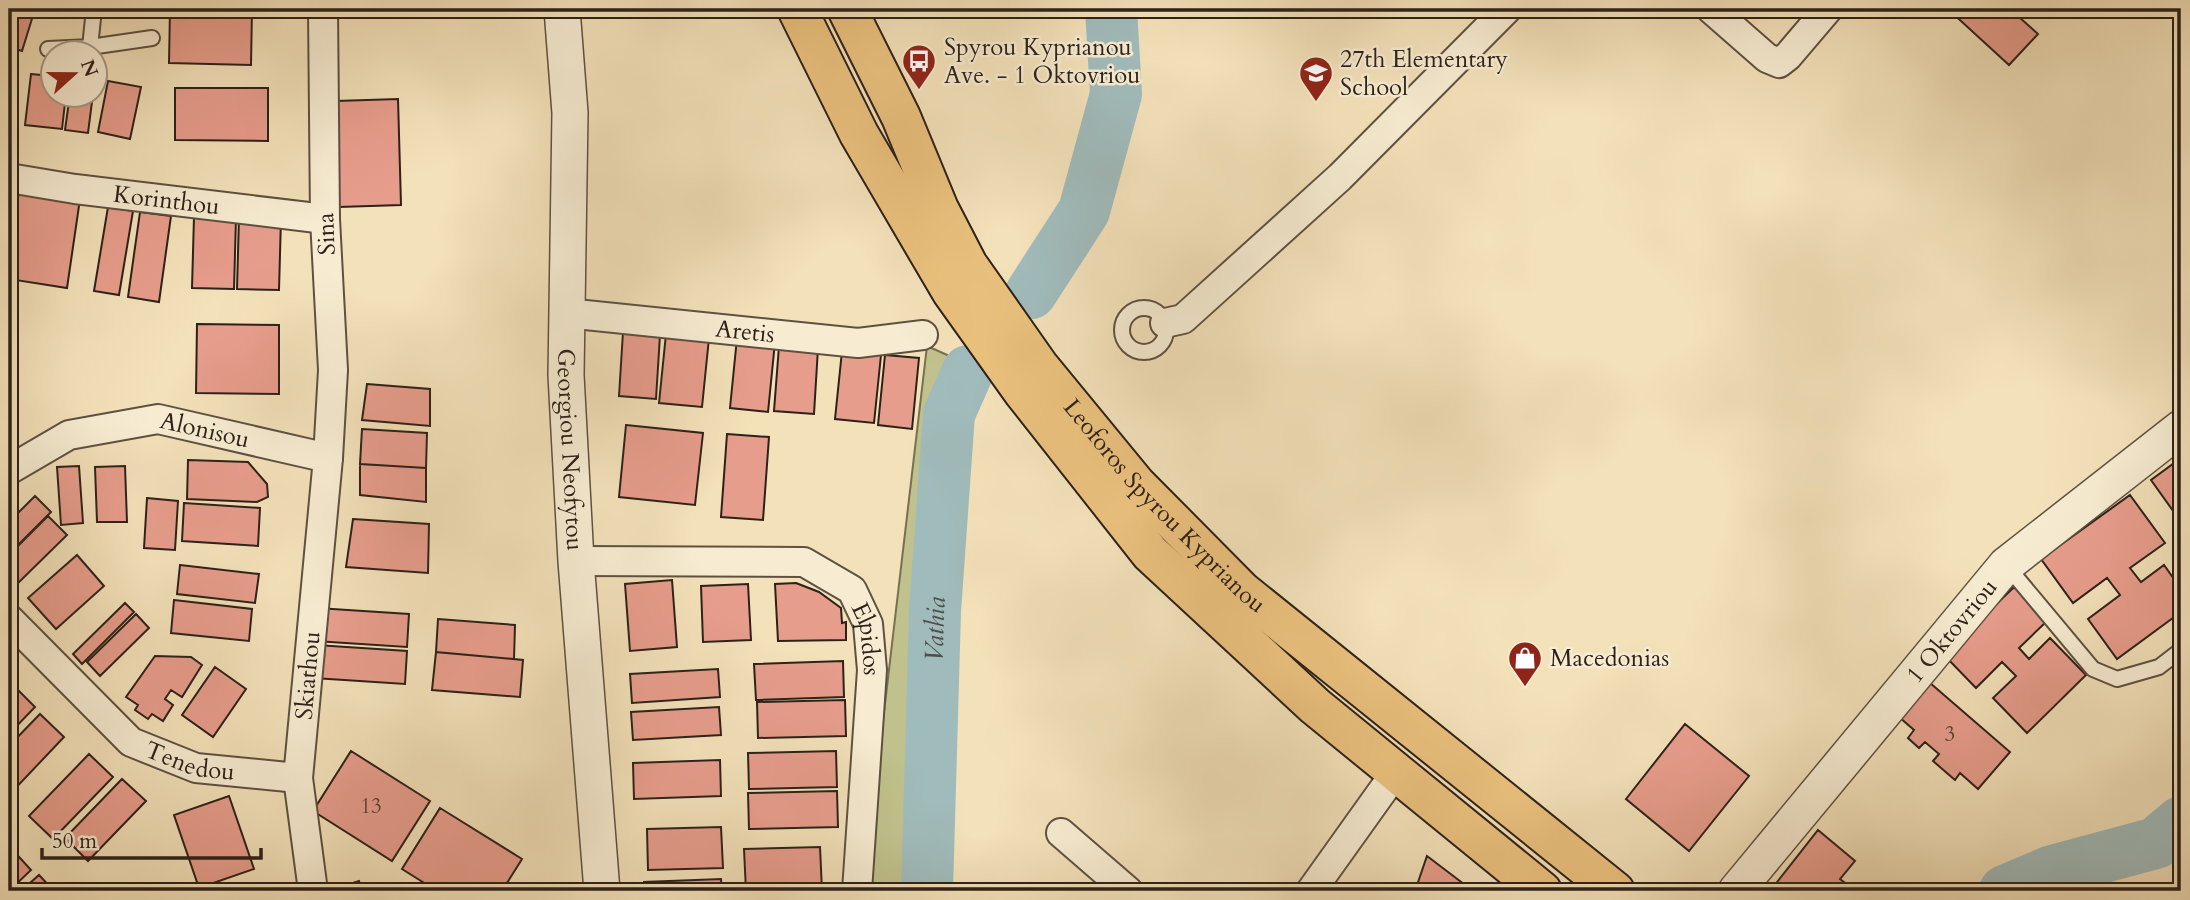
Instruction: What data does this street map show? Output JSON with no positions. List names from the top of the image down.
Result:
{
  "streets": {
    "main road": ["Leoforos Spyrou Kyprianou"],
    "street": [
      "Korinthou",
      "Sina",
      "Aretis",
      "Alonisou",
      "Georgiou Neofytou",
      "1 Oktovriou",
      "Elpidos",
      "Skiathou",
      "Tenedou"
    ]
  },
  "crossings": [
    ["Korinthou", "Sina"],
    ["Sina", "Alonisou"],
    ["Sina", "Skiathou"],
    ["Aretis", "Georgiou Neofytou"],
    ["Alonisou", "Skiathou"],
    ["Georgiou Neofytou", "Elpidos"],
    ["Skiathou", "Tenedou"]
  ],
  "water": ["Vathia"],
  "places": {
    "bus stop": ["Spyrou Kyprianou Ave. - 1 Oktovriou"],
    "school or university": ["27th Elementary School"],
    "shop": ["Macedonias"]
  },
  "house_numbers": ["3", "13"],
  "scale_bar": "50 m",
  "north": "right"
}
